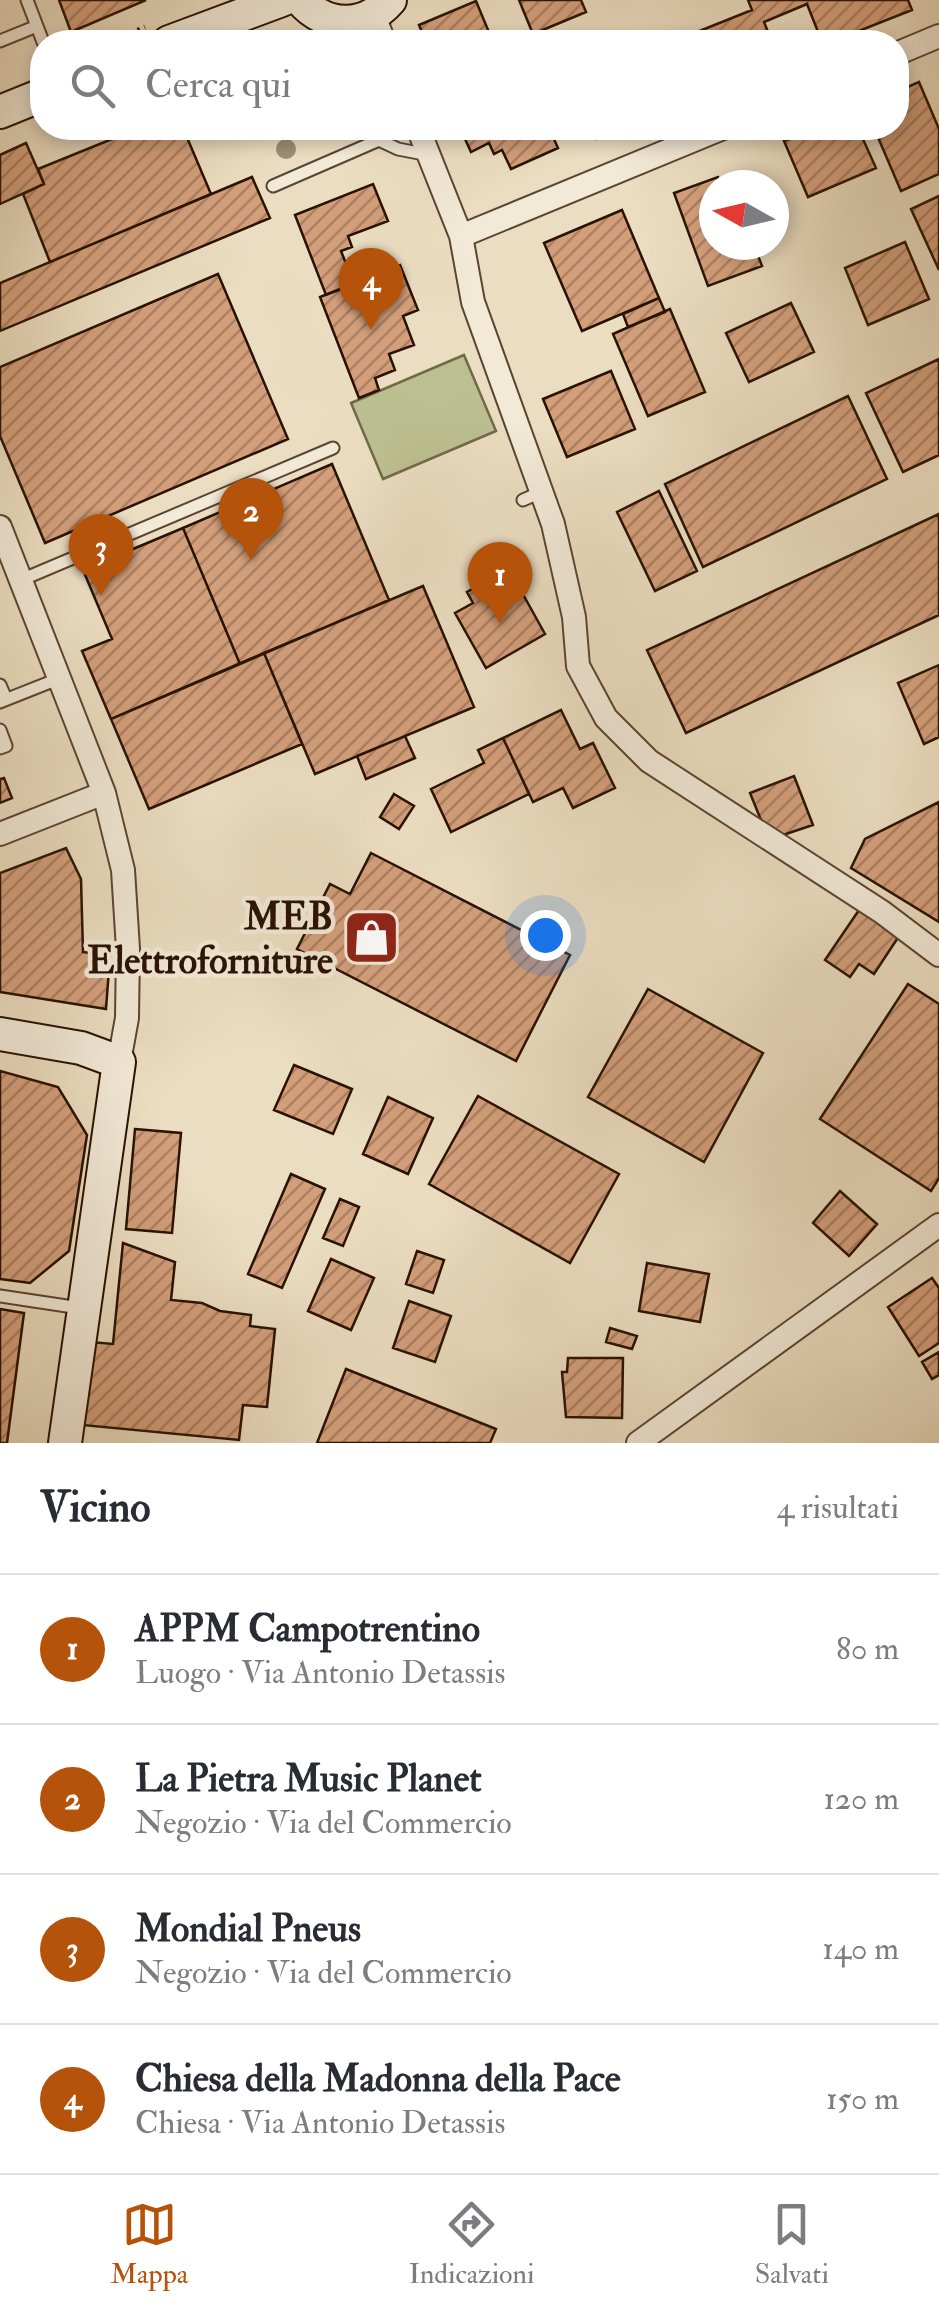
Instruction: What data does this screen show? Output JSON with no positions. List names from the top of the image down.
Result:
{
  "places": {
    "shop": ["MEB Elettroforniture"]
  },
  "north": "left",
  "page": {
    "search": "Cerca qui",
    "pins": [
      "4",
      "2",
      "3",
      "1"
    ],
    "heading": ["Vicino", "4 risultati"],
    "list": [
      {
        "mark": "1",
        "name": "APPM Campotrentino",
        "note": "Luogo · Via Antonio Detassis",
        "value": "80 m"
      },
      {
        "mark": "2",
        "name": "La Pietra Music Planet",
        "note": "Negozio · Via del Commercio",
        "value": "120 m"
      },
      {
        "mark": "3",
        "name": "Mondial Pneus",
        "note": "Negozio · Via del Commercio",
        "value": "140 m"
      },
      {
        "mark": "4",
        "name": "Chiesa della Madonna della Pace",
        "note": "Chiesa · Via Antonio Detassis",
        "value": "150 m"
      }
    ],
    "nav": ["Mappa", "Indicazioni", "Salvati"]
  }
}
